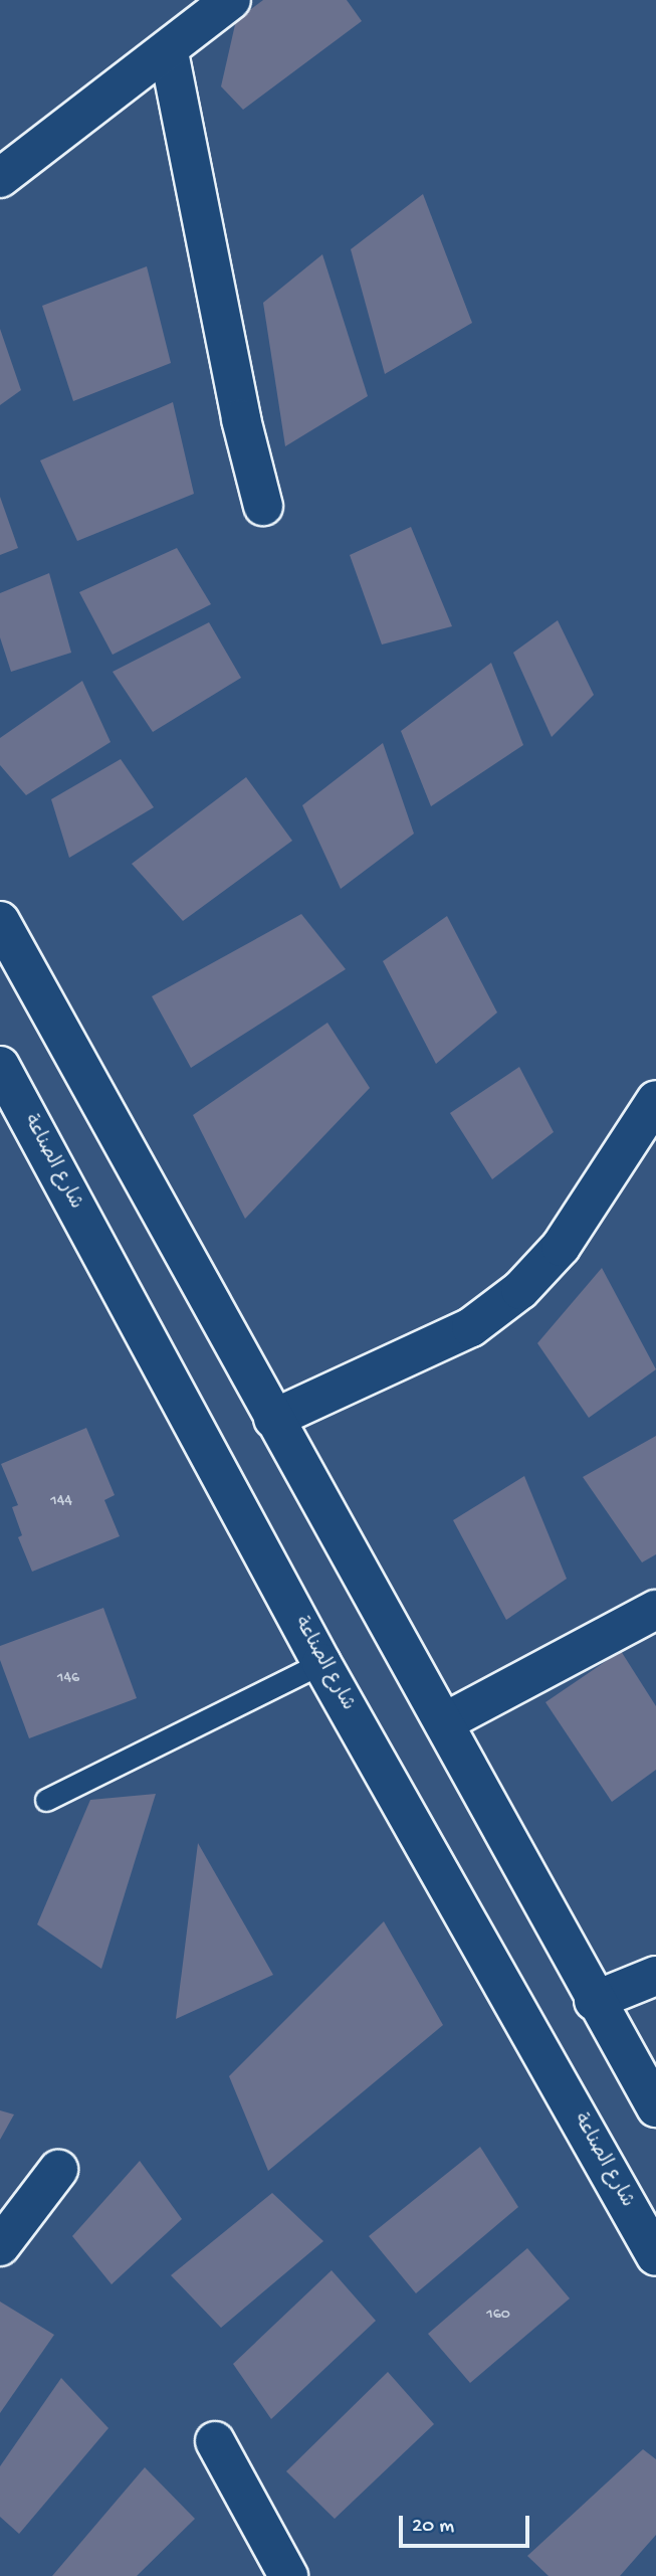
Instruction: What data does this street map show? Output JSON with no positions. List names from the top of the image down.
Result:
{
  "streets": {
    "main road": ["شارع الصناعة"]
  },
  "house_numbers": ["144", "146", "160"],
  "scale_bar": "20 m"
}
